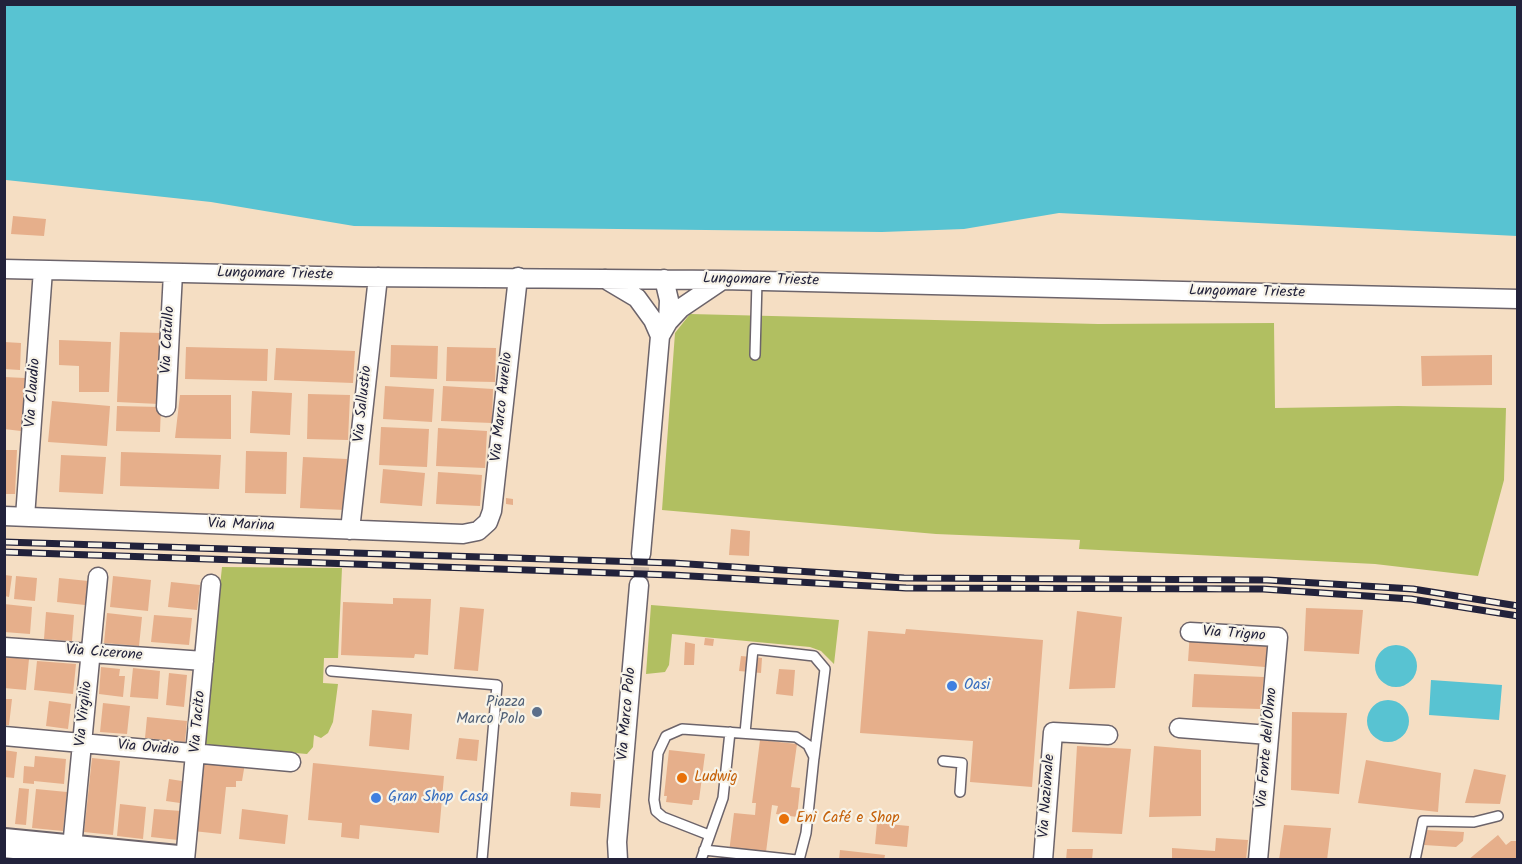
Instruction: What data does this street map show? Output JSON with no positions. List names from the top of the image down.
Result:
{
  "streets": {
    "street": [
      "Lungomare Trieste",
      "Via Catullo",
      "Via Claudio",
      "Via Sallustio",
      "Via Marco Aurelio",
      "Via Marina",
      "Via Trigno",
      "Via Cicerone",
      "Via Virgilio",
      "Via Marco Polo",
      "Via Tacito",
      "Via Fonte dell'Olmo",
      "Via Ovidio",
      "Via Nazionale"
    ]
  },
  "crossings": [
    ["Lungomare Trieste", "Via Catullo"],
    ["Lungomare Trieste", "Via Claudio"],
    ["Lungomare Trieste", "Via Sallustio"],
    ["Lungomare Trieste", "Via Marco Aurelio"],
    ["Via Claudio", "Via Marina"],
    ["Via Sallustio", "Via Marina"],
    ["Via Marco Aurelio", "Via Marina"],
    ["Via Trigno", "Via Fonte dell'Olmo"],
    ["Via Cicerone", "Via Virgilio"],
    ["Via Cicerone", "Via Tacito"],
    ["Via Virgilio", "Via Ovidio"],
    ["Via Tacito", "Via Ovidio"]
  ],
  "places": [
    "Oasi",
    "Piazza Marco Polo",
    "Ludwig",
    "Gran Shop Casa",
    "Eni Café e Shop"
  ]
}
